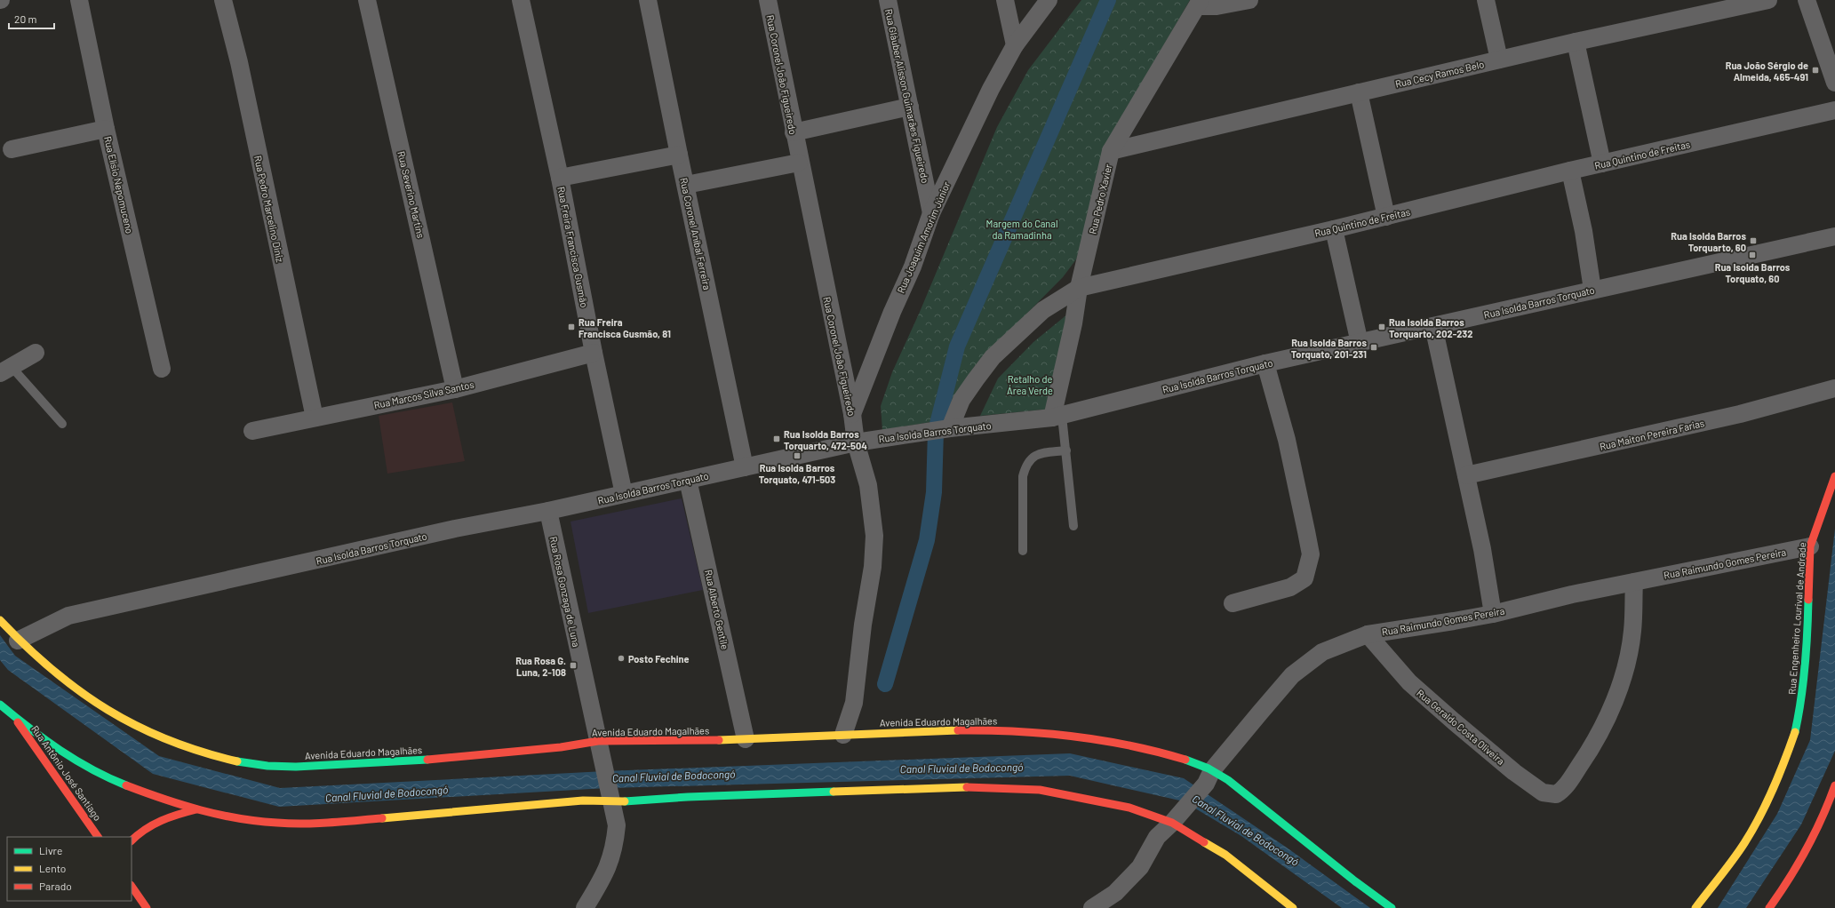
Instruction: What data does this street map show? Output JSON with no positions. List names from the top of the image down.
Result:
{
  "streets": {
    "main road": ["Rua Engenheiro Lourival de Andrade", "Avenida Eduardo Magalhães", "Rua Antônio José Santiago"],
    "street": [
      "Rua Cecy Ramos Belo",
      "Rua Coronel João Figueiredo",
      "Rua Gláuber Alisson Guimarães Figueiredo",
      "Rua Quintino de Freitas",
      "Rua Elísio Nepomuceno",
      "Rua Severino Martins",
      "Rua Pedro Xavier",
      "Rua Pedro Marcelino Diniz",
      "Rua Coronel Aníbal Ferreira",
      "Rua Joaquim Amorim Júnior",
      "Rua Freira Francisca Gusmão",
      "Rua Isolda Barros Torquato",
      "Rua Marcos Silva Santos",
      "Rua Maiton Pereira Farias",
      "Rua Raimundo Gomes Pereira",
      "Rua Rosa Gonzaga de Luna",
      "Rua Alberto Gentile",
      "Rua Geraldo Costa Oliveira"
    ]
  },
  "crossings": [
    ["Rua Cecy Ramos Belo", "Rua Pedro Xavier"],
    ["Rua Coronel João Figueiredo", "Rua Joaquim Amorim Júnior"],
    ["Rua Coronel João Figueiredo", "Rua Isolda Barros Torquato"],
    ["Rua Coronel João Figueiredo", "Avenida Eduardo Magalhães"],
    ["Rua Gláuber Alisson Guimarães Figueiredo", "Rua Joaquim Amorim Júnior"],
    ["Rua Quintino de Freitas", "Rua Pedro Xavier"],
    ["Rua Quintino de Freitas", "Rua Isolda Barros Torquato"],
    ["Rua Severino Martins", "Rua Marcos Silva Santos"],
    ["Rua Pedro Xavier", "Rua Isolda Barros Torquato"],
    ["Rua Pedro Marcelino Diniz", "Rua Marcos Silva Santos"],
    ["Rua Coronel Aníbal Ferreira", "Rua Isolda Barros Torquato"],
    ["Rua Freira Francisca Gusmão", "Rua Isolda Barros Torquato"],
    ["Rua Freira Francisca Gusmão", "Rua Marcos Silva Santos"],
    ["Rua Isolda Barros Torquato", "Rua Rosa Gonzaga de Luna"],
    ["Rua Isolda Barros Torquato", "Rua Alberto Gentile"],
    ["Rua Isolda Barros Torquato", "Avenida Eduardo Magalhães"],
    ["Rua Raimundo Gomes Pereira", "Rua Engenheiro Lourival de Andrade"],
    ["Rua Raimundo Gomes Pereira", "Avenida Eduardo Magalhães"],
    ["Rua Raimundo Gomes Pereira", "Rua Geraldo Costa Oliveira"],
    ["Rua Rosa Gonzaga de Luna", "Avenida Eduardo Magalhães"],
    ["Rua Alberto Gentile", "Avenida Eduardo Magalhães"]
  ],
  "water": ["Canal Fluvial de Bodocongó"],
  "parks": ["Margem do Canal da Ramadinha", "Retalho de Área Verde"],
  "places": {
    "transit": [
      "Rua João Sérgio de Almeida, 465-491",
      "Rua Isolda Barros Torquarto, 60",
      "Rua Isolda Barros Torquato, 60",
      "Rua Freira Francisca Gusmão, 81",
      "Rua Isolda Barros Torquarto, 202-232",
      "Rua Isolda Barros Torquato, 201-231",
      "Rua Isolda Barros Torquarto, 472-504",
      "Rua Isolda Barros Torquato, 471-503",
      "Rua Rosa G. Luna, 2-108"
    ],
    "other": ["Posto Fechine"]
  },
  "legend": ["Livre", "Lento", "Parado"],
  "scale_bar": "20 m"
}
